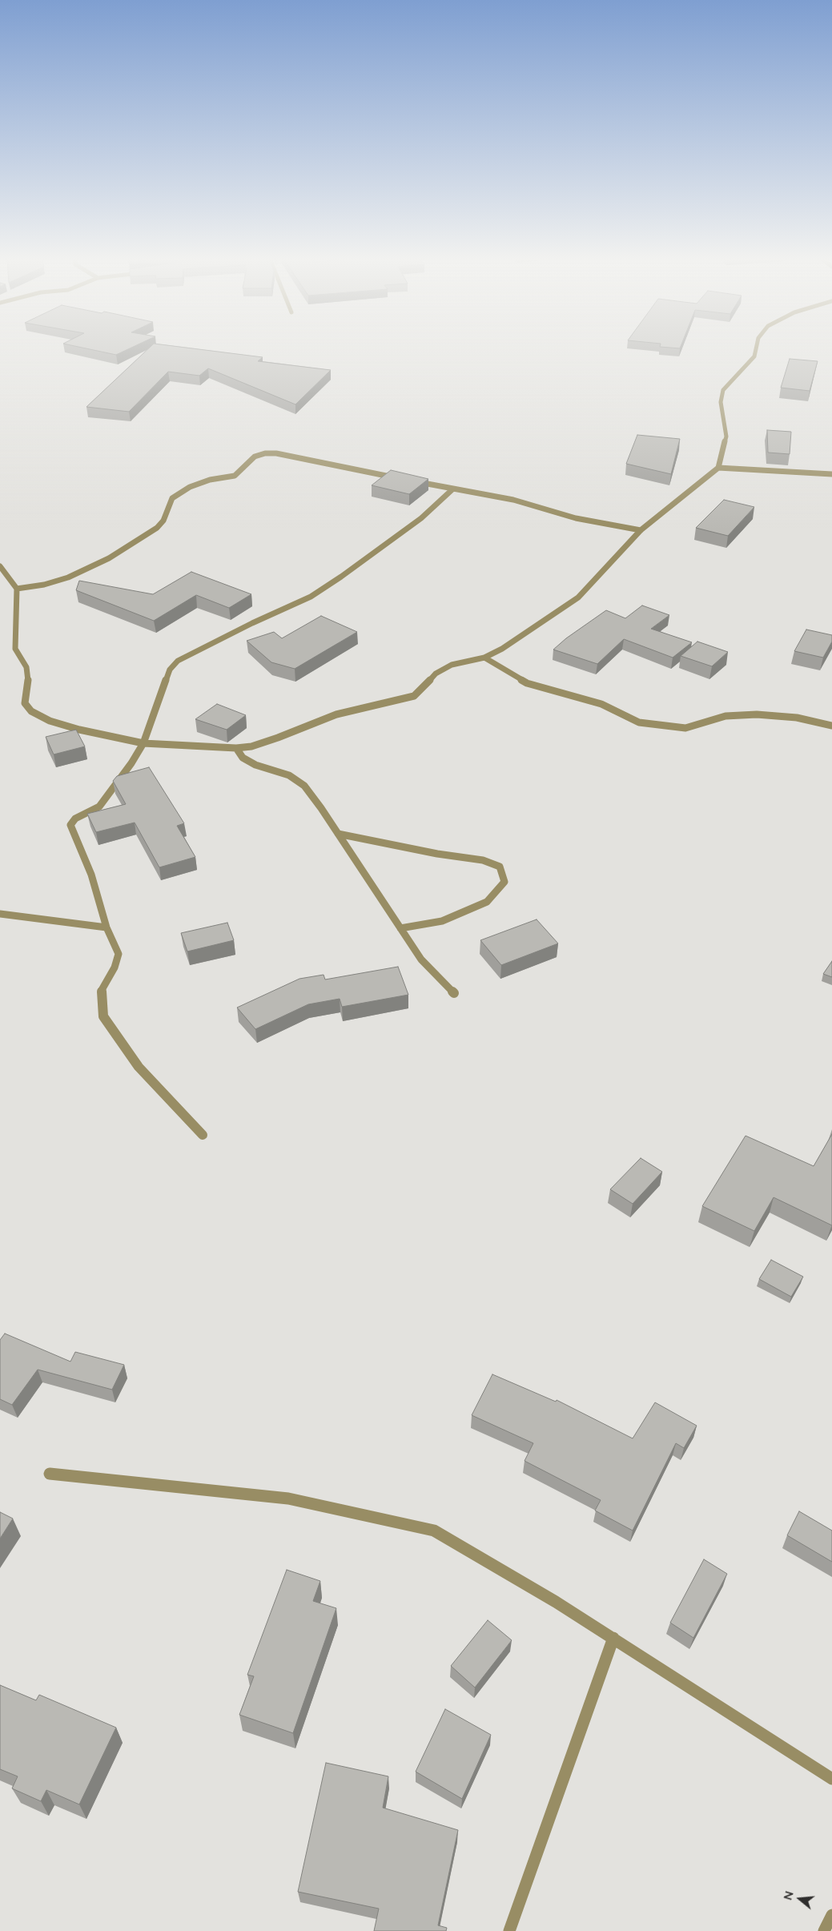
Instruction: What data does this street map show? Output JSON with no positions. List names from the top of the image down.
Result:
{
  "north": "left"
}
